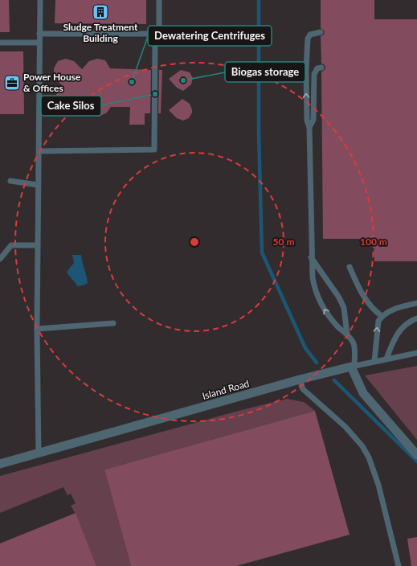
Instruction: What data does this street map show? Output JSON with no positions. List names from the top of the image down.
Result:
{
  "streets": {
    "street": ["Island Road"]
  },
  "places": {
    "building": ["Sludge Treatment Building"],
    "other": ["Biogas storage", "Dewatering Centrifuges", "Cake Silos"],
    "office": ["Power House & Offices"]
  },
  "rings": ["50 m", "100 m"]
}
